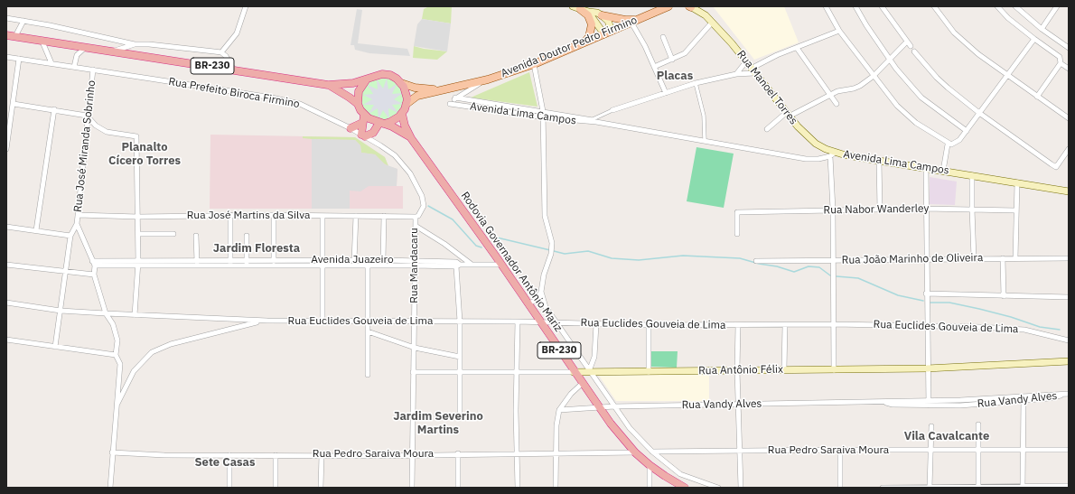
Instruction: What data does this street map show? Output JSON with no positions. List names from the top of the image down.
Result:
{
  "streets": {
    "highway": ["BR-230", "Rodovia Governador Antônio Mariz"],
    "main road": [
      "Avenida Doutor Pedro Firmino",
      "Rua Manoel Torres",
      "Avenida Lima Campos",
      "Rua Antônio Félix"
    ],
    "street": [
      "Rua Prefeito Biroca Firmino",
      "Rua José Miranda Sobrinho",
      "Rua Nabor Wanderley",
      "Rua José Martins da Silva",
      "Rua João Marinho de Oliveira",
      "Avenida Juazeiro",
      "Rua Mandacaru",
      "Rua Euclides Gouveia de Lima",
      "Rua Vandy Alves",
      "Rua Pedro Saraiva Moura"
    ]
  },
  "crossings": [
    ["Avenida Doutor Pedro Firmino", "BR-230"],
    ["Avenida Doutor Pedro Firmino", "Rodovia Governador Antônio Mariz"],
    ["BR-230", "Rodovia Governador Antônio Mariz"],
    ["Rua Manoel Torres", "Avenida Lima Campos"],
    ["Rua Prefeito Biroca Firmino", "Rua José Miranda Sobrinho"],
    ["Rua Prefeito Biroca Firmino", "Rua Mandacaru"],
    ["Rua José Miranda Sobrinho", "Rua José Martins da Silva"],
    ["Rua José Miranda Sobrinho", "Avenida Juazeiro"],
    ["Rua José Miranda Sobrinho", "Rua Euclides Gouveia de Lima"],
    ["Rua José Miranda Sobrinho", "Rua Pedro Saraiva Moura"],
    ["Rua José Martins da Silva", "Rua Mandacaru"],
    ["Avenida Juazeiro", "Rodovia Governador Antônio Mariz"],
    ["Avenida Juazeiro", "Rua Mandacaru"],
    ["Rodovia Governador Antônio Mariz", "Rua Euclides Gouveia de Lima"],
    ["Rodovia Governador Antônio Mariz", "Rua Antônio Félix"],
    ["Rodovia Governador Antônio Mariz", "Rua Vandy Alves"],
    ["Rodovia Governador Antônio Mariz", "Rua Pedro Saraiva Moura"],
    ["Rua Mandacaru", "Rua Euclides Gouveia de Lima"],
    ["Rua Mandacaru", "Rua Antônio Félix"],
    ["Rua Mandacaru", "Rua Pedro Saraiva Moura"]
  ],
  "districts": [
    "Placas",
    "Planalto Cícero Torres",
    "Jardim Floresta",
    "Jardim Severino Martins",
    "Vila Cavalcante",
    "Sete Casas"
  ]
}
